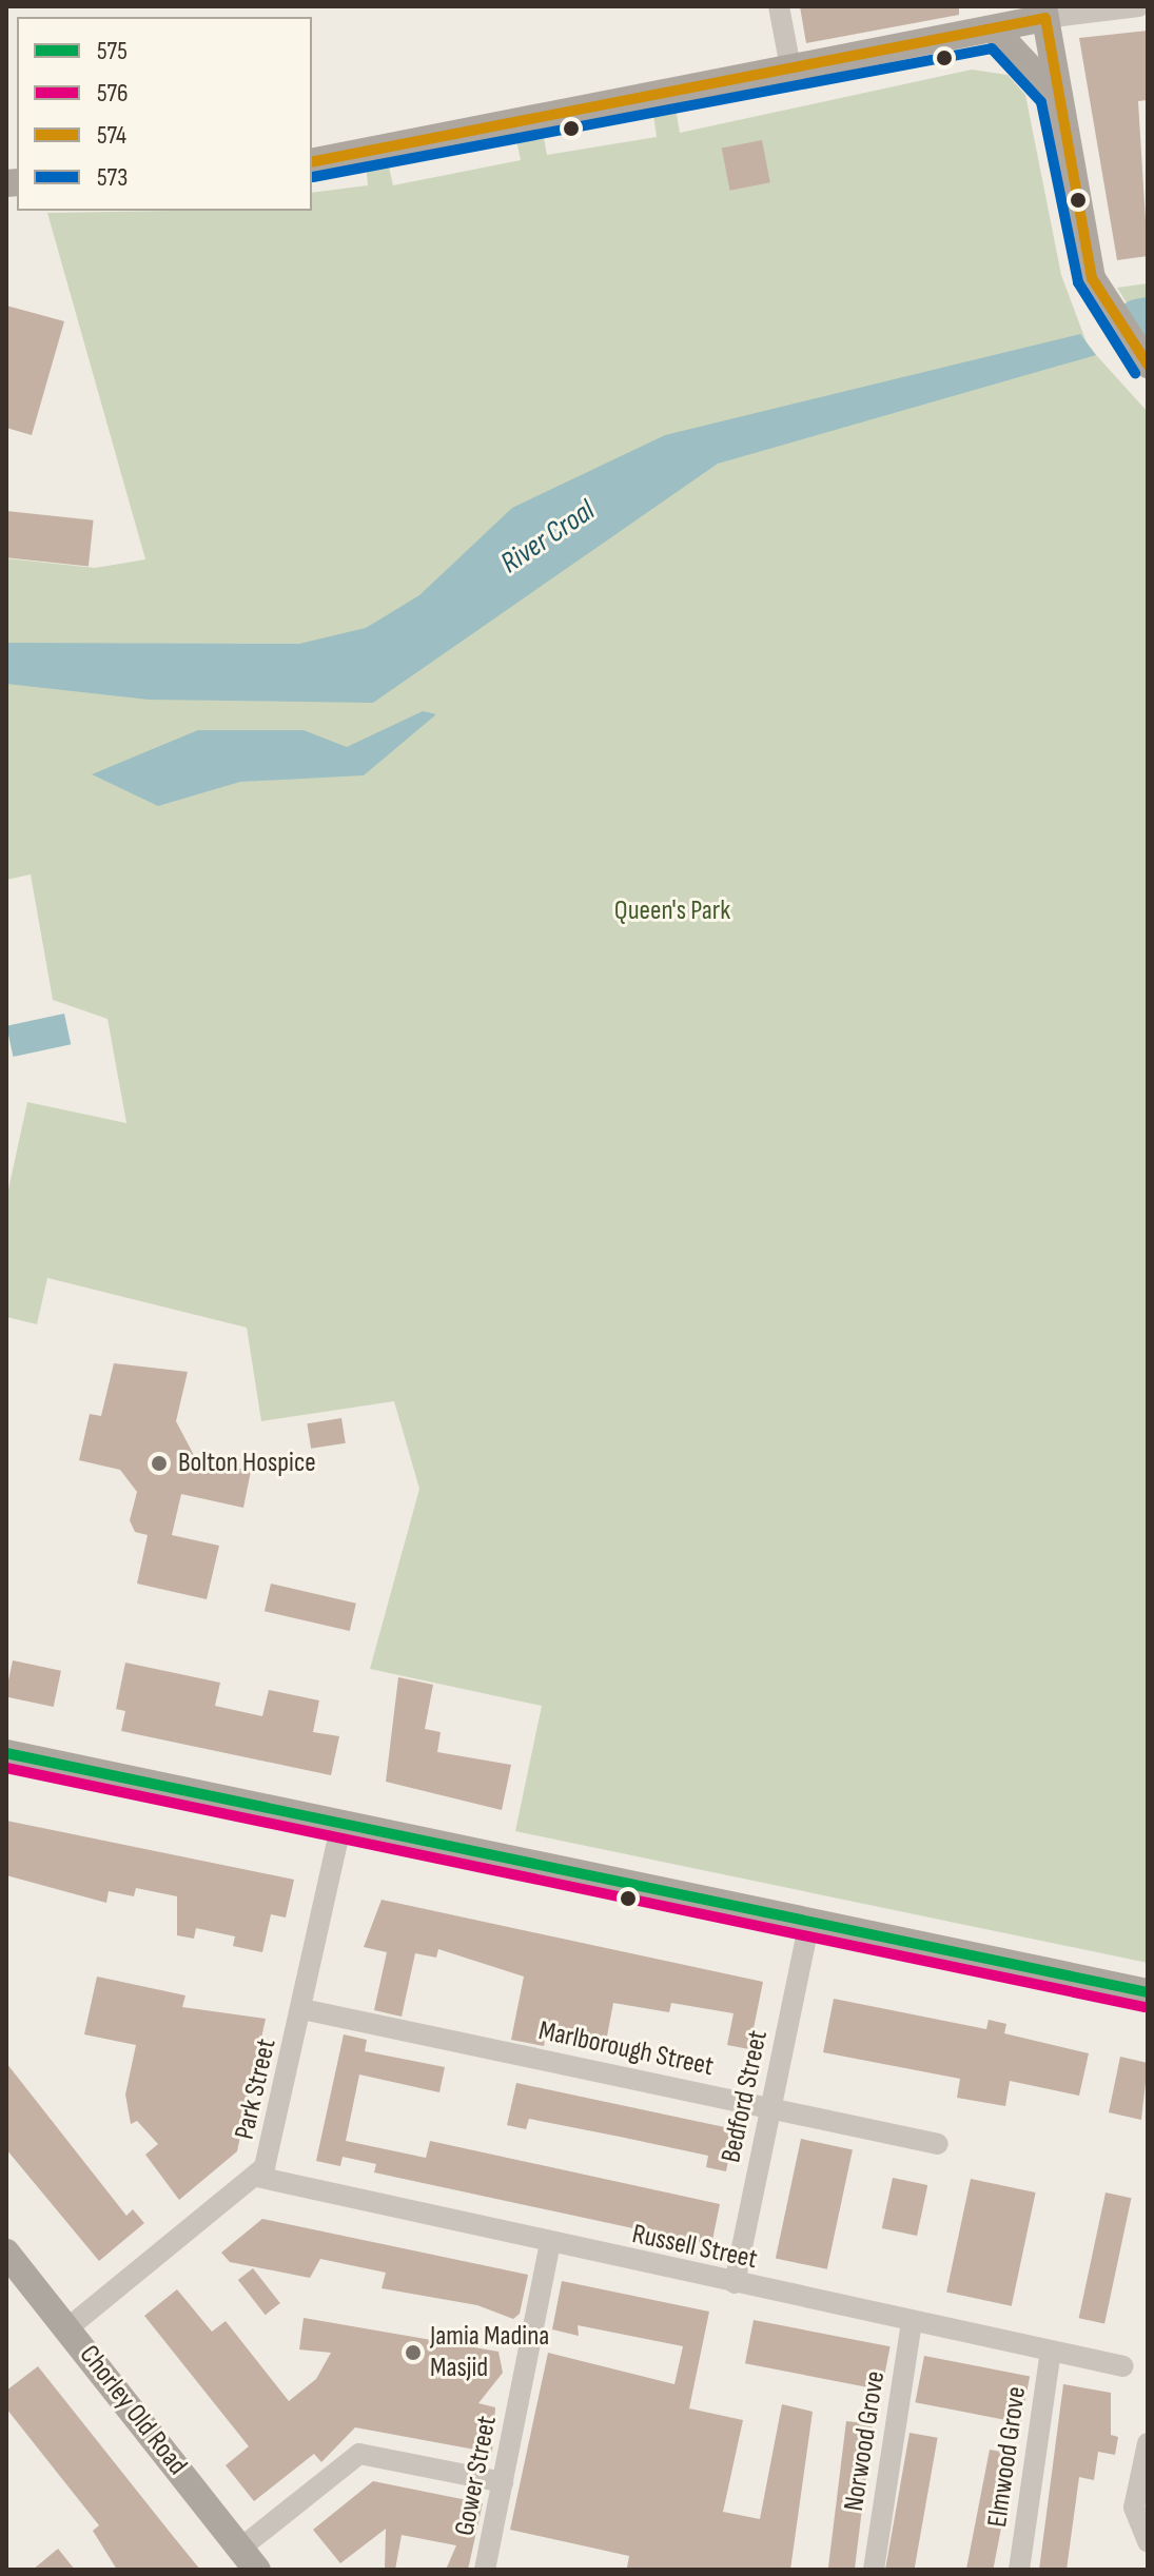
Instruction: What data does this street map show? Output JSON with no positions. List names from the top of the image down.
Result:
{
  "streets": {
    "main road": ["Chorley Old Road"],
    "street": [
      "Marlborough Street",
      "Park Street",
      "Bedford Street",
      "Russell Street",
      "Norwood Grove",
      "Elmwood Grove",
      "Gower Street"
    ]
  },
  "crossings": [
    ["Marlborough Street", "Park Street"],
    ["Marlborough Street", "Bedford Street"],
    ["Park Street", "Russell Street"],
    ["Park Street", "Chorley Old Road"],
    ["Bedford Street", "Russell Street"],
    ["Russell Street", "Norwood Grove"],
    ["Russell Street", "Elmwood Grove"],
    ["Russell Street", "Gower Street"]
  ],
  "water": ["River Croal"],
  "parks": ["Queen's Park"],
  "places": ["Bolton Hospice", "Jamia Madina Masjid"],
  "lines": [
    "transit line 574",
    "transit line 573",
    "transit line 575",
    "transit line 576"
  ],
  "legend": [
    "575",
    "576",
    "574",
    "573"
  ]
}
